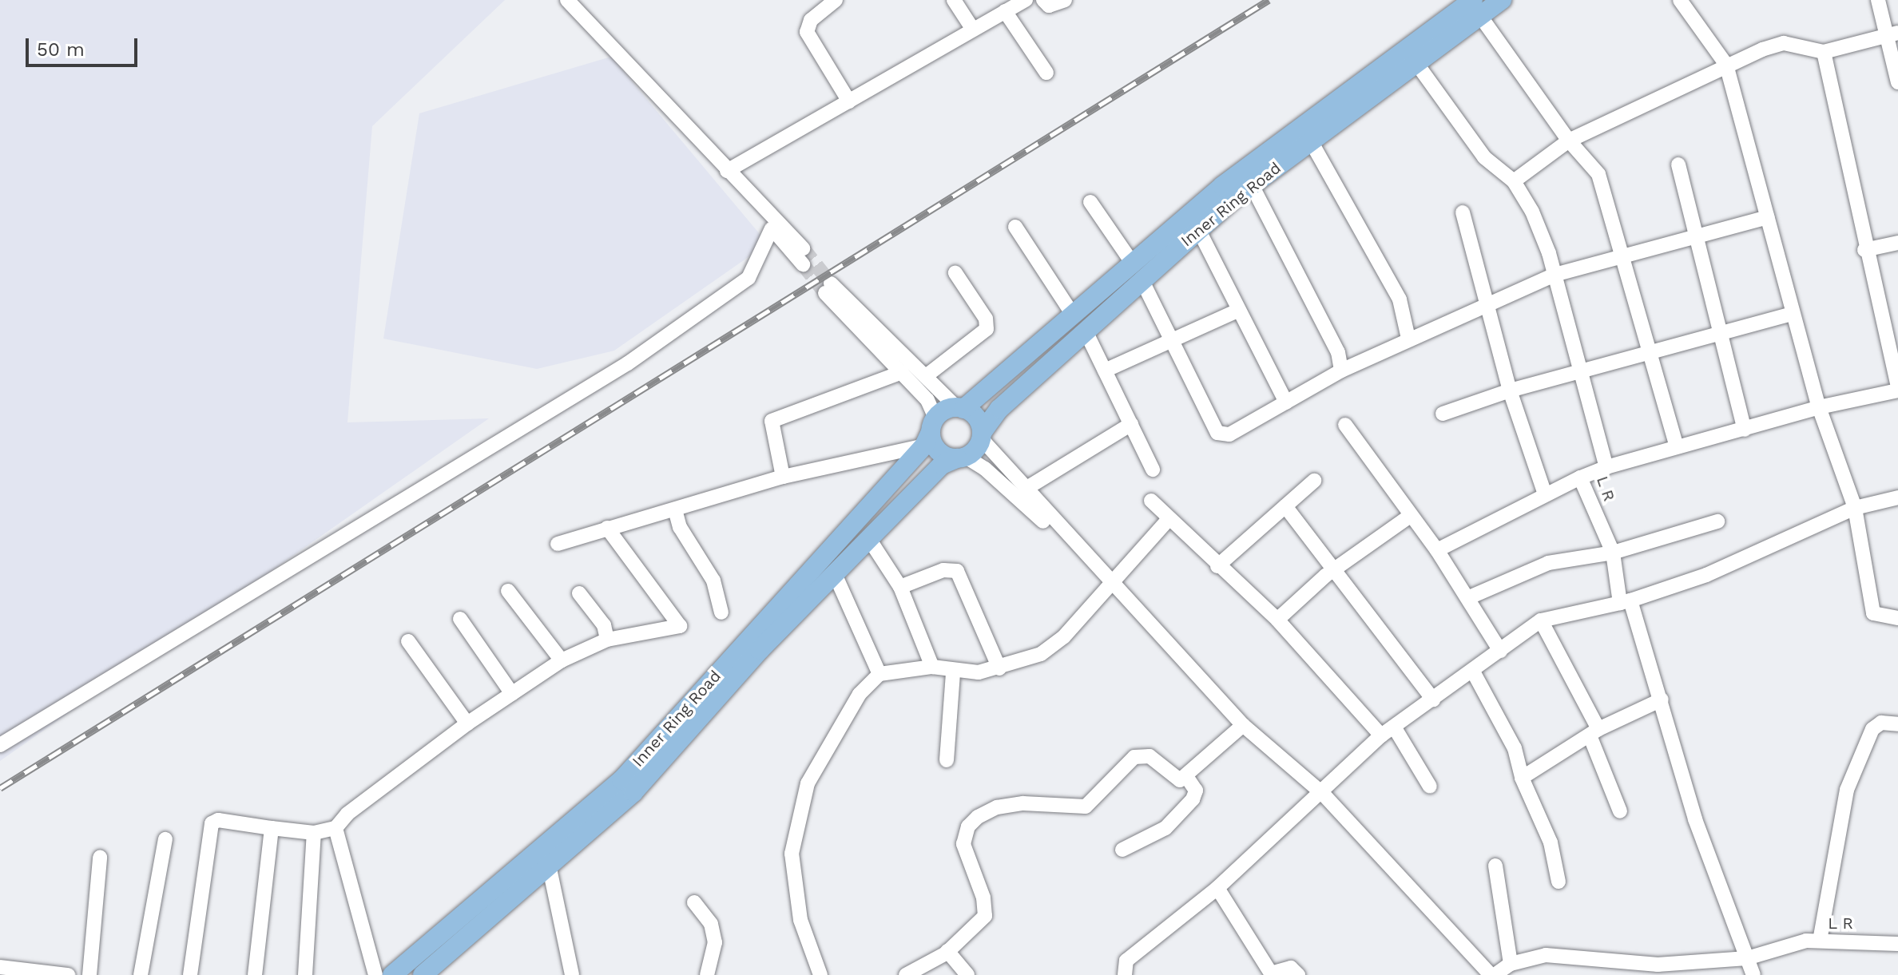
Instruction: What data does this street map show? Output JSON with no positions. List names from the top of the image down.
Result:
{
  "streets": {
    "main road": ["Inner Ring Road"],
    "street": ["L R"]
  },
  "crossings": [
    ["Inner Ring Road", "L R"]
  ],
  "scale_bar": "50 m"
}
